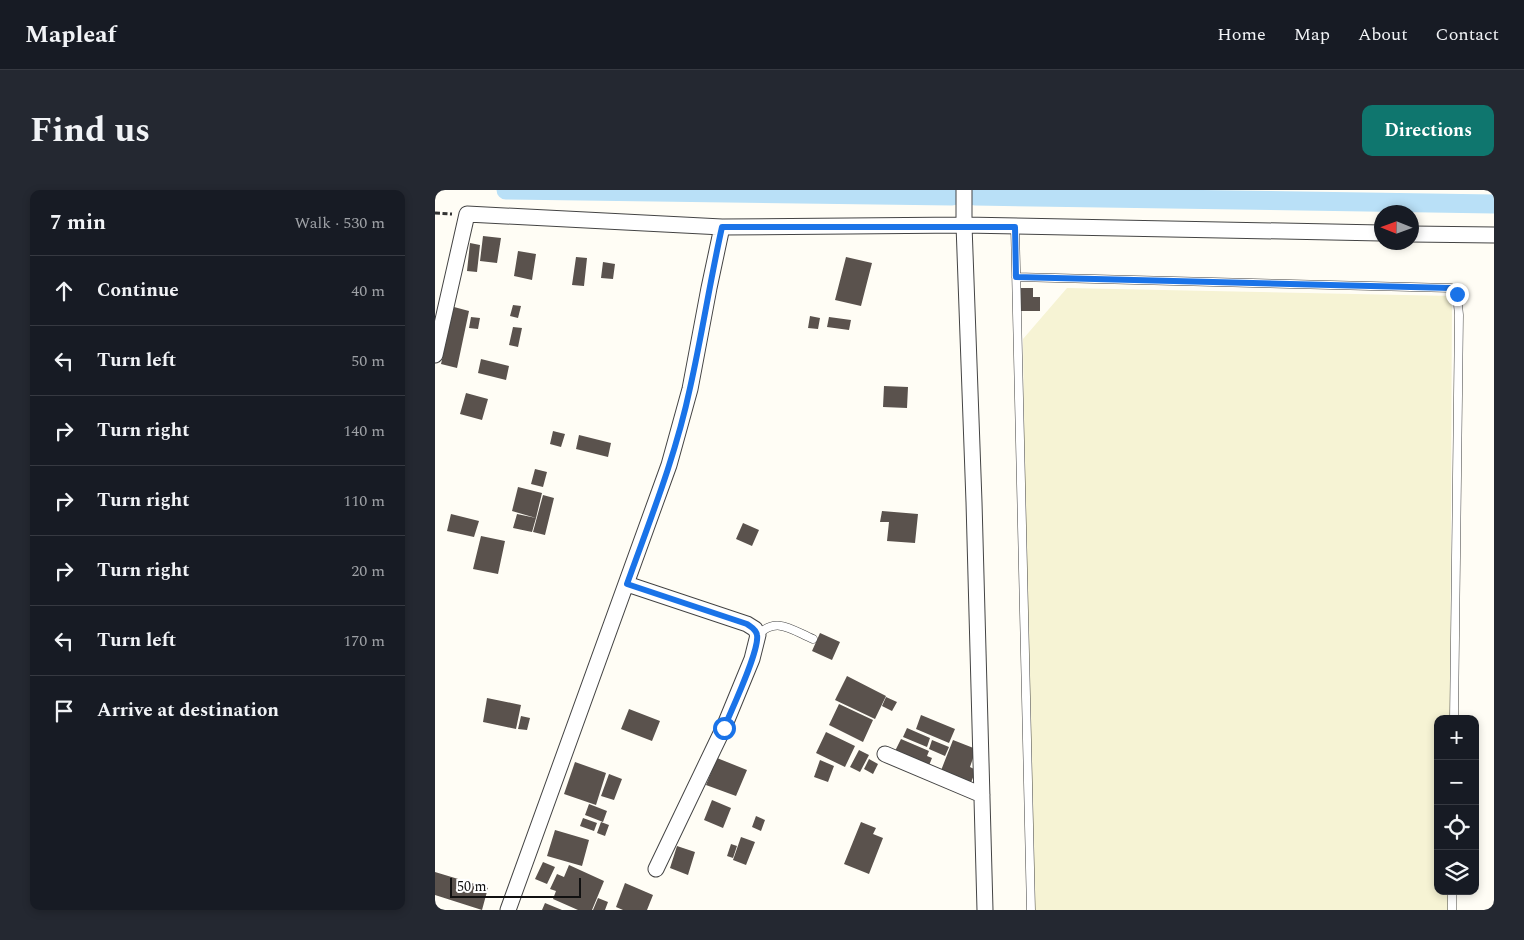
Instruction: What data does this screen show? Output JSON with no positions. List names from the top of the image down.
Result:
{
  "scale_bar": "50 m",
  "north": "left",
  "page": {
    "header": "Mapleaf",
    "nav": [
      "Home",
      "Map",
      "About",
      "Contact"
    ],
    "title": "Find us",
    "buttons": "Directions",
    "heading": ["7 min", "Walk · 530 m"],
    "list": [
      ["Continue", "40 m"],
      ["Turn left", "50 m"],
      ["Turn right", "140 m"],
      ["Turn right", "110 m"],
      ["Turn right", "20 m"],
      ["Turn left", "170 m"],
      "Arrive at destination"
    ],
    "map_buttons": ["+", "−"],
    "scale": "50 m"
  }
}
